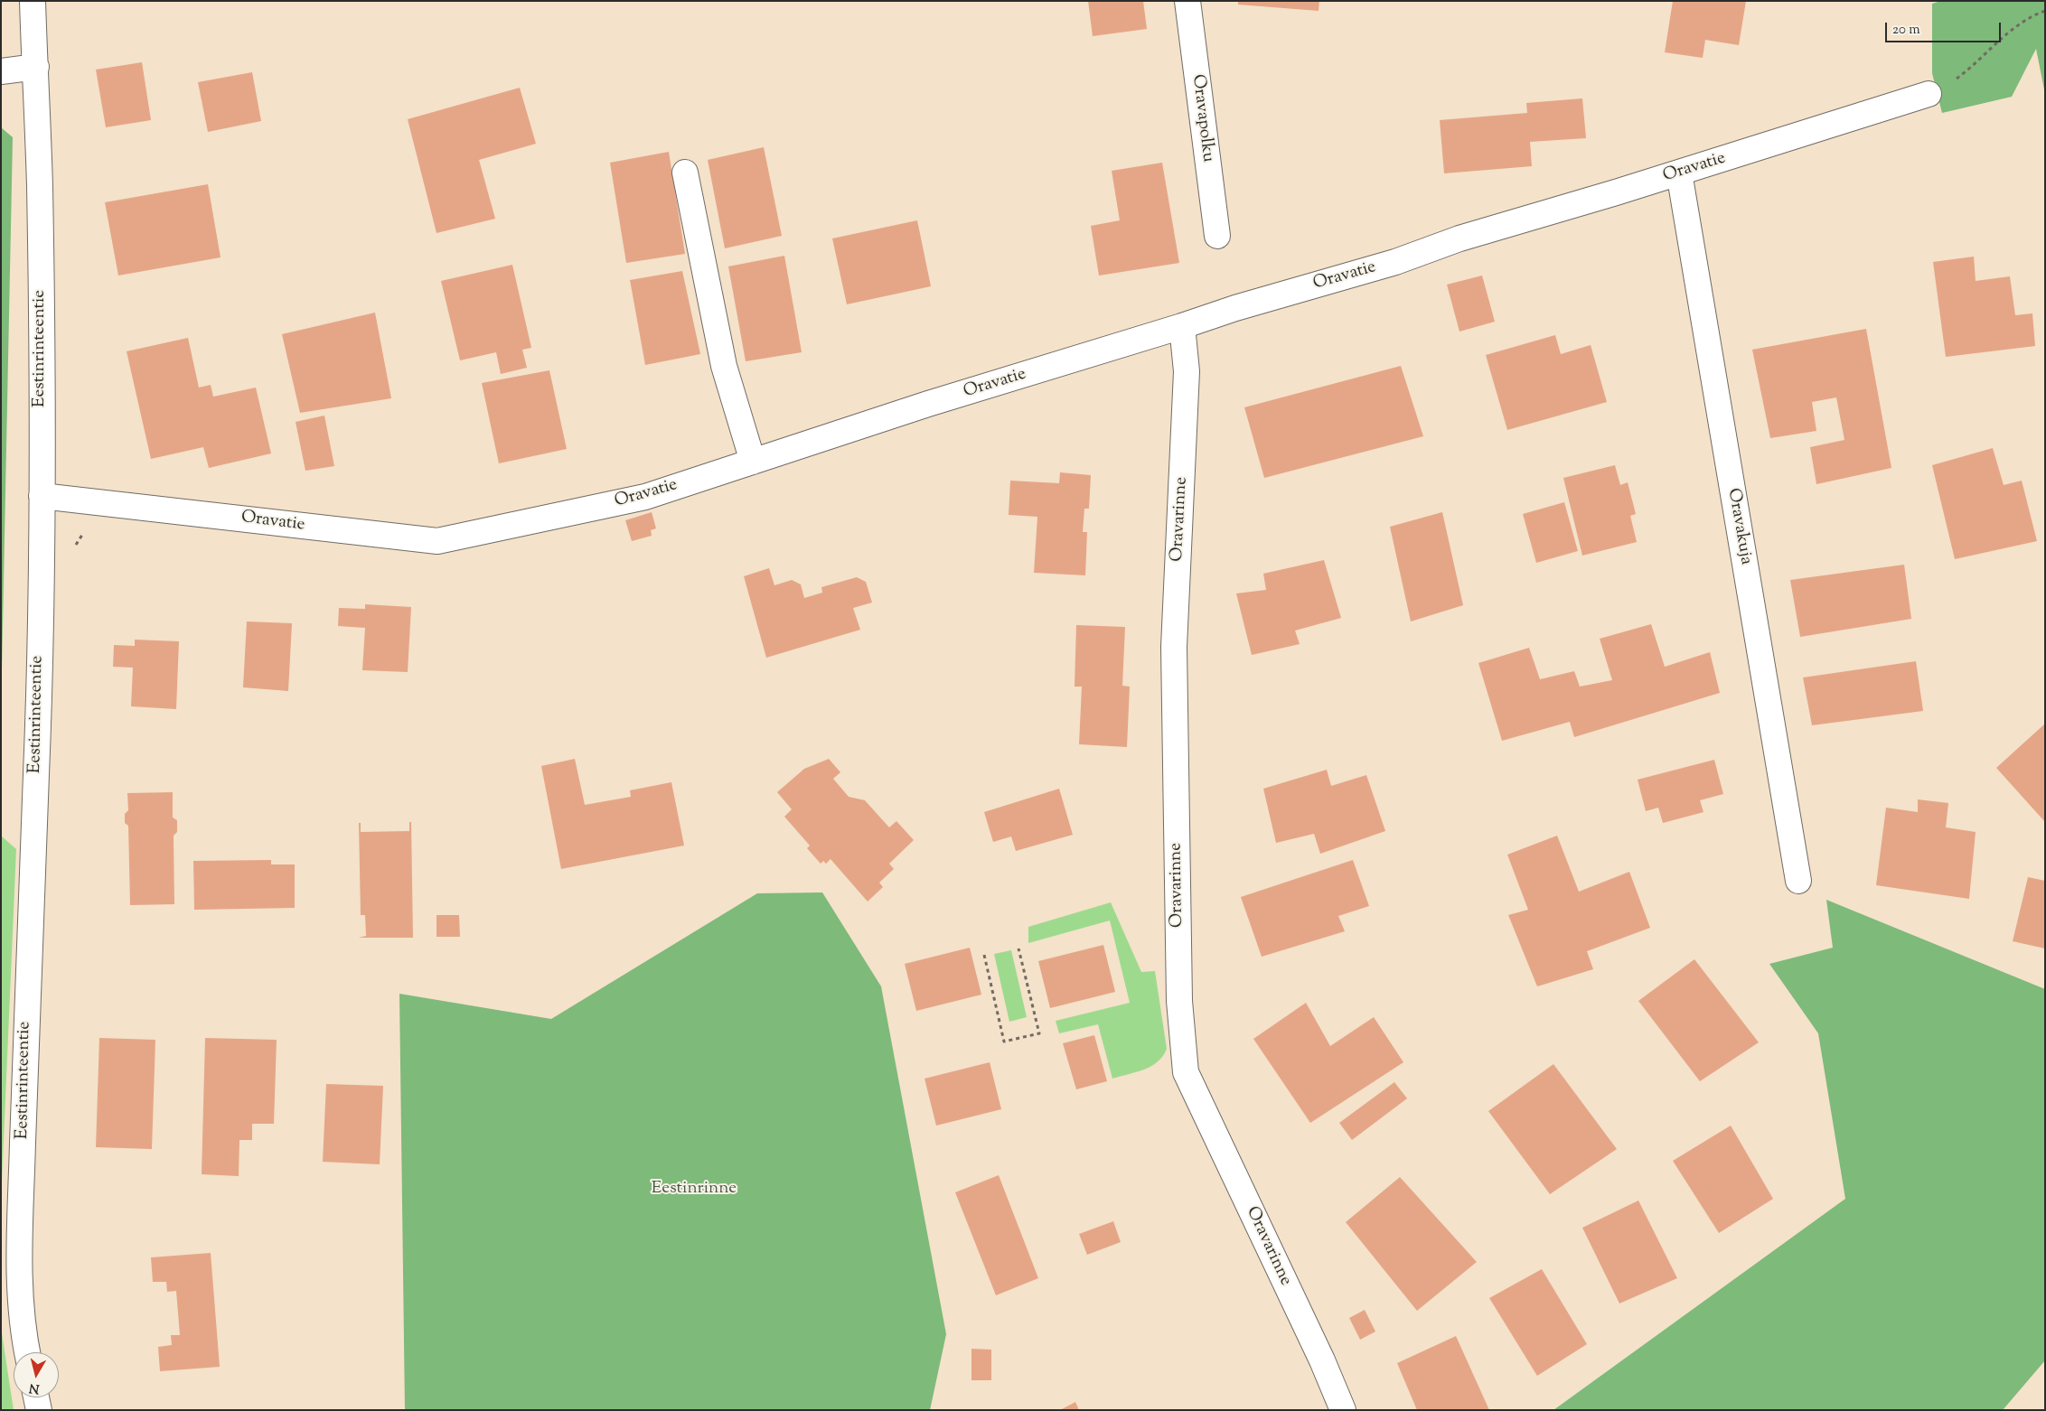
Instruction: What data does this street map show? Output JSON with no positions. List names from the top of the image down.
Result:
{
  "streets": {
    "street": [
      "Oravapolku",
      "Oravatie",
      "Eestinrinteentie",
      "Oravarinne",
      "Oravakuja"
    ]
  },
  "crossings": [
    ["Oravatie", "Eestinrinteentie"],
    ["Oravatie", "Oravarinne"],
    ["Oravatie", "Oravakuja"]
  ],
  "parks": ["Eestinrinne"],
  "scale_bar": "20 m",
  "north": "bottom"
}
